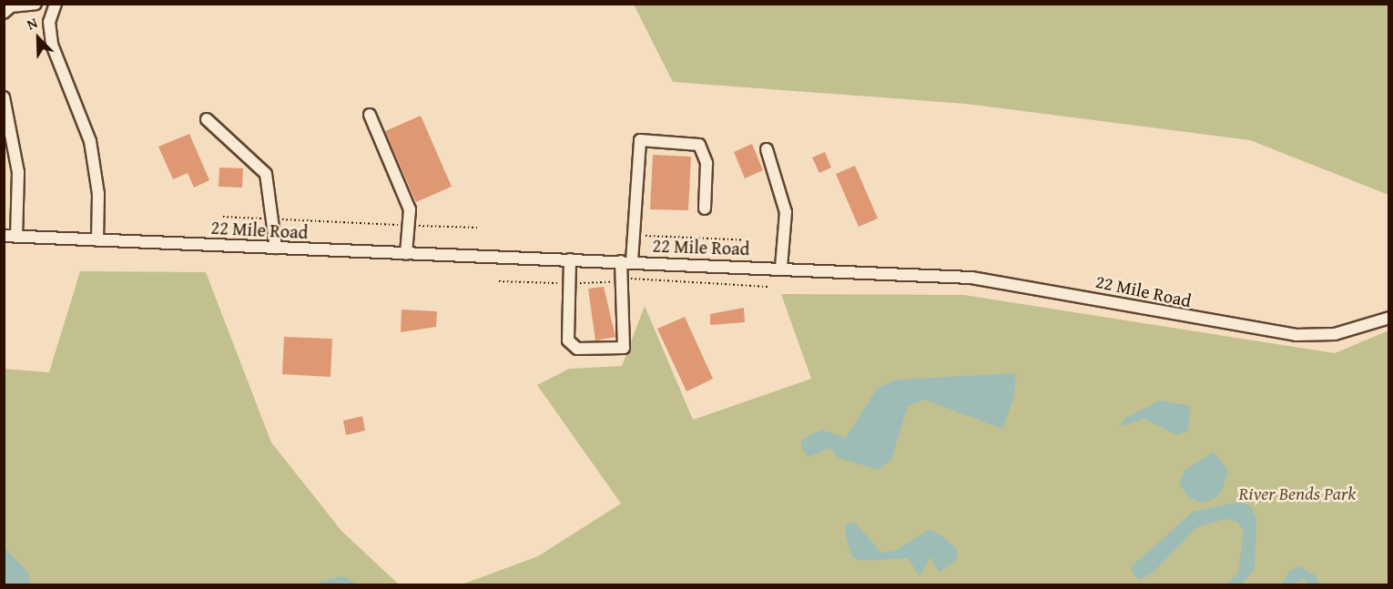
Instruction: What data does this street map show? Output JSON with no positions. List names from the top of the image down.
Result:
{
  "streets": {
    "street": ["22 Mile Road"]
  },
  "parks": ["River Bends Park"],
  "north": "top left"
}
